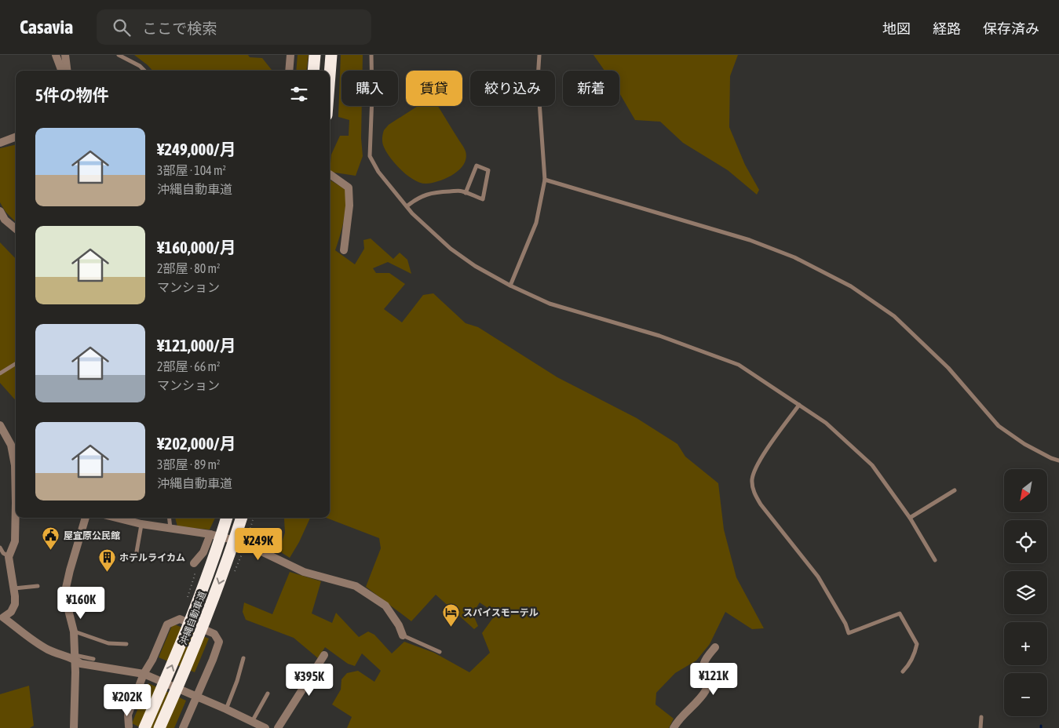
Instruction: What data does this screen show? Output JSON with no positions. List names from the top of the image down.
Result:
{
  "streets": {
    "highway": ["沖縄自動車道"]
  },
  "places": {
    "public building": ["屋宜原公民館"],
    "building": ["ホテルライカム"],
    "hotel": ["スパイスモーテル"]
  },
  "north": "bottom left",
  "page": {
    "header": "Casavia",
    "search": "ここで検索",
    "nav": ["地図", "経路", "保存済み"],
    "chip": [
      "購入",
      "賃貸",
      "絞り込み",
      "新着"
    ],
    "heading": "5件の物件",
    "list": [
      {
        "name": "¥249,000/月",
        "note": "3部屋 · 104 m² · 沖縄自動車道"
      },
      {
        "name": "¥160,000/月",
        "note": "2部屋 · 80 m² · マンション"
      },
      {
        "name": "¥121,000/月",
        "note": "2部屋 · 66 m² · マンション"
      },
      {
        "name": "¥202,000/月",
        "note": "3部屋 · 89 m² · 沖縄自動車道"
      }
    ],
    "map_buttons": ["+", "−"],
    "price": [
      "¥249K",
      "¥160K",
      "¥121K",
      "¥395K",
      "¥202K"
    ]
  }
}
